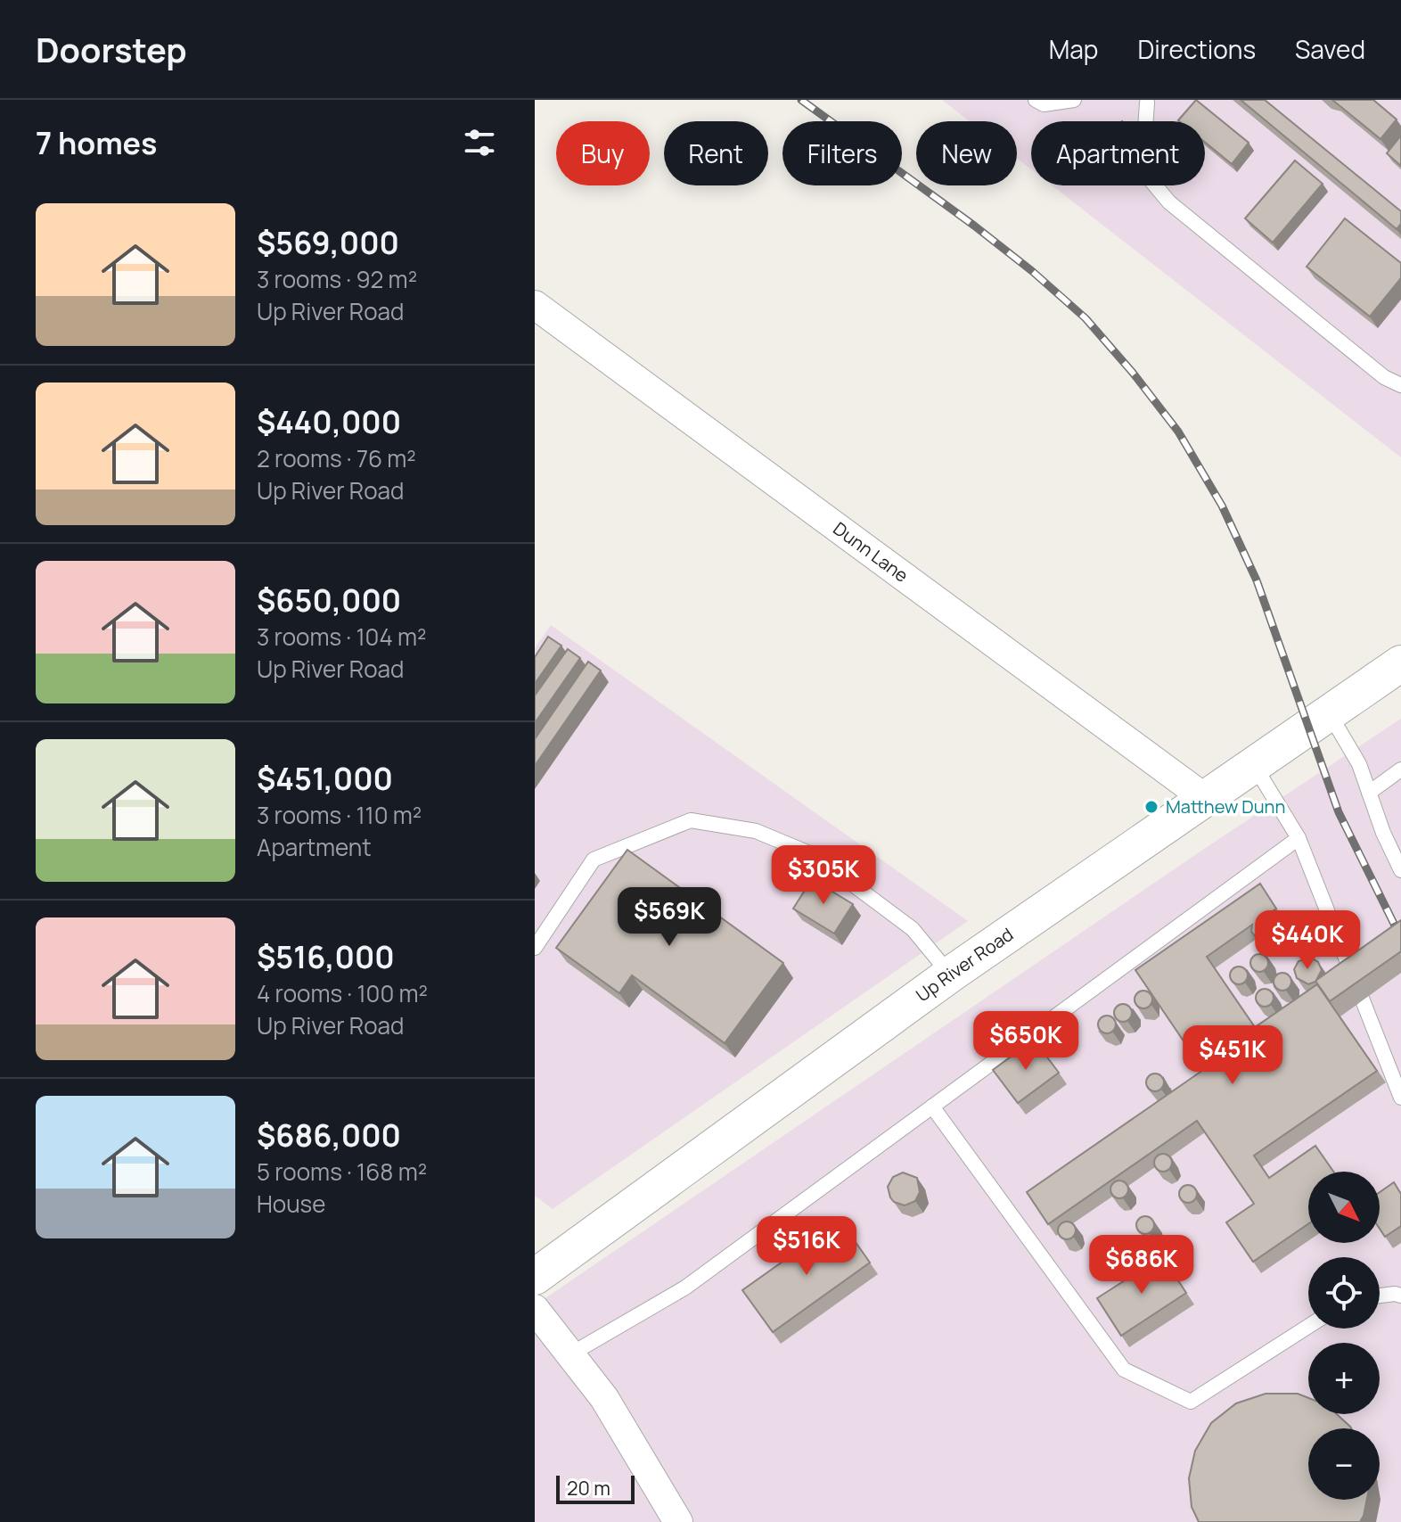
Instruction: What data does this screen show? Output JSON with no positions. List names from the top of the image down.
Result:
{
  "streets": {
    "street": ["Dunn Lane", "Up River Road"]
  },
  "crossings": [
    ["Dunn Lane", "Up River Road"]
  ],
  "places": ["Matthew Dunn"],
  "scale_bar": "20 m",
  "north": "bottom right",
  "page": {
    "header": "Doorstep",
    "nav": ["Map", "Directions", "Saved"],
    "heading": "7 homes",
    "chip": [
      "Buy",
      "Rent",
      "Filters",
      "New",
      "Apartment"
    ],
    "list": [
      {
        "name": "$569,000",
        "note": "3 rooms · 92 m² · Up River Road"
      },
      {
        "name": "$440,000",
        "note": "2 rooms · 76 m² · Up River Road"
      },
      {
        "name": "$650,000",
        "note": "3 rooms · 104 m² · Up River Road"
      },
      {
        "name": "$451,000",
        "note": "3 rooms · 110 m² · Apartment"
      },
      {
        "name": "$516,000",
        "note": "4 rooms · 100 m² · Up River Road"
      },
      {
        "name": "$686,000",
        "note": "5 rooms · 168 m² · House"
      }
    ],
    "price": [
      "$305K",
      "$569K",
      "$440K",
      "$650K",
      "$451K",
      "$516K",
      "$686K"
    ],
    "map_buttons": ["+", "−"],
    "scale": "20 m"
  }
}
